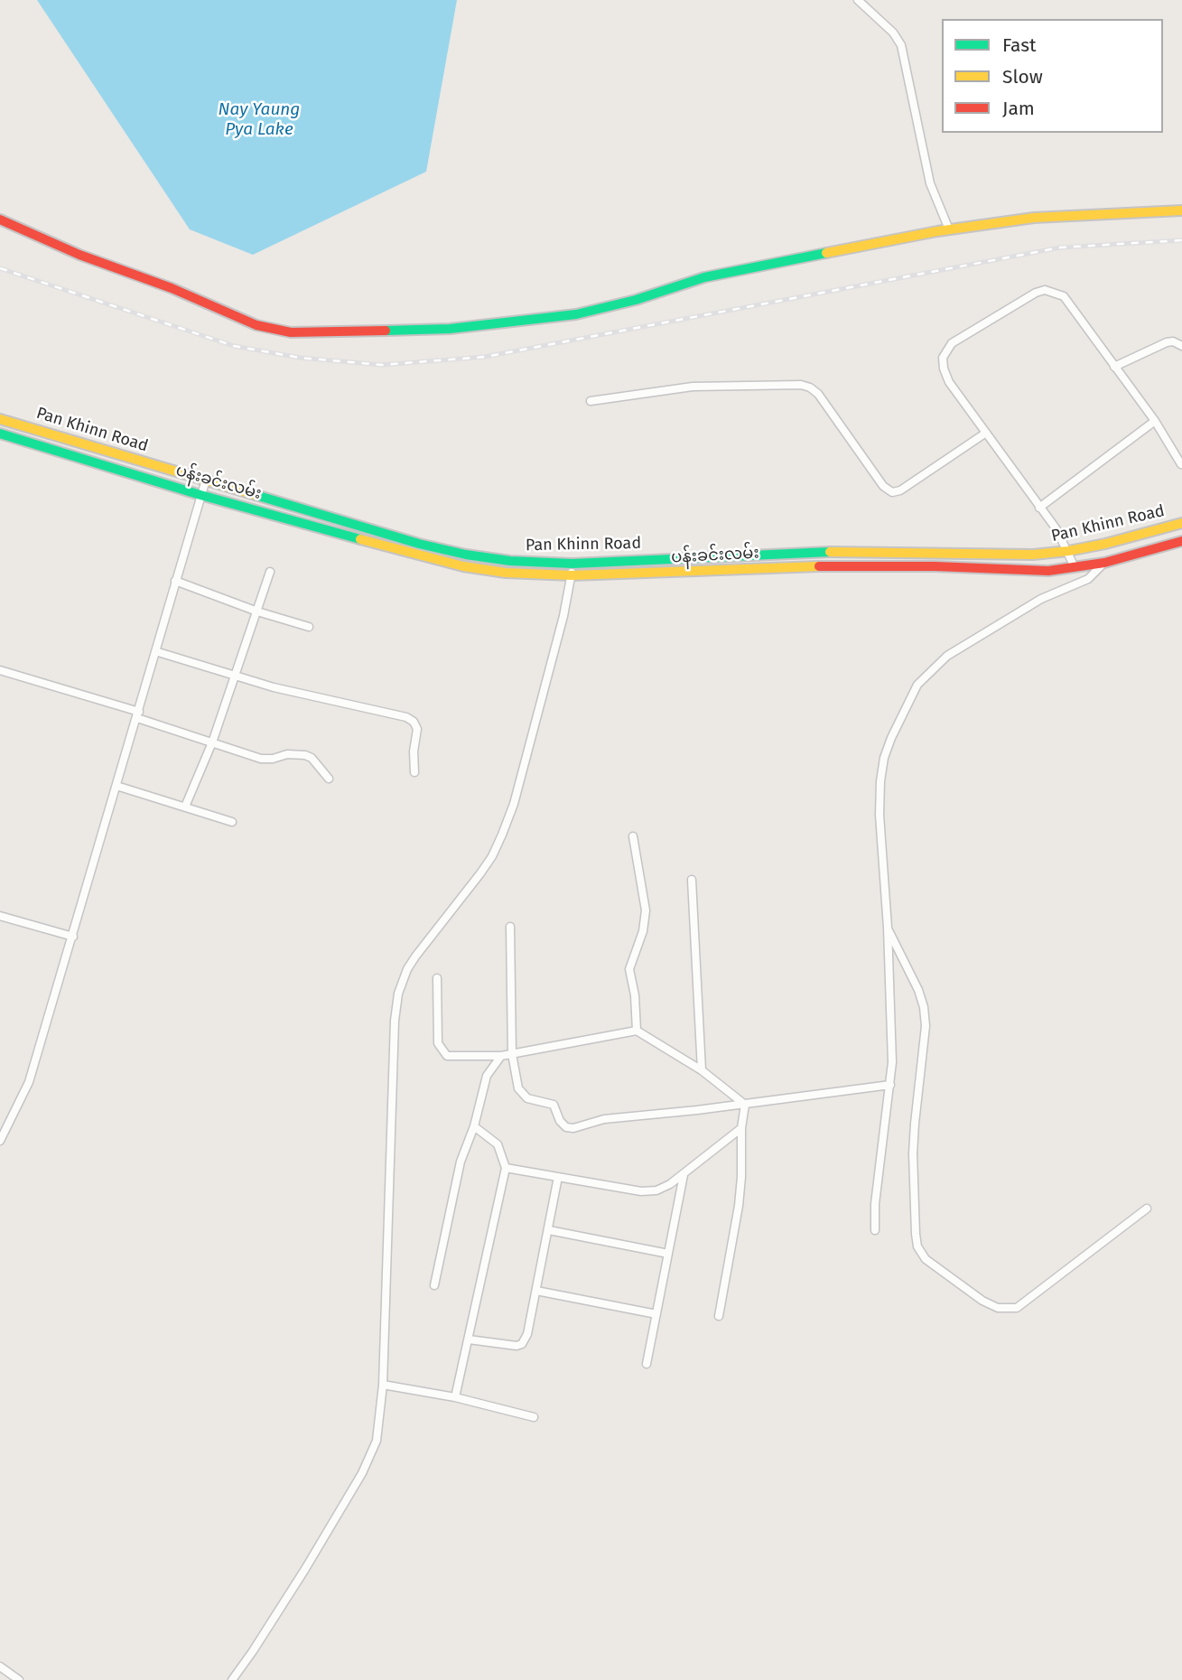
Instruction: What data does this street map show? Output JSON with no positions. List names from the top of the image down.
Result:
{
  "streets": {
    "main road": ["Pan Khinn Road", "ပန်းခင်းလမ်း"]
  },
  "water": ["Nay Yaung Pya Lake"],
  "legend": ["Fast", "Slow", "Jam"]
}
